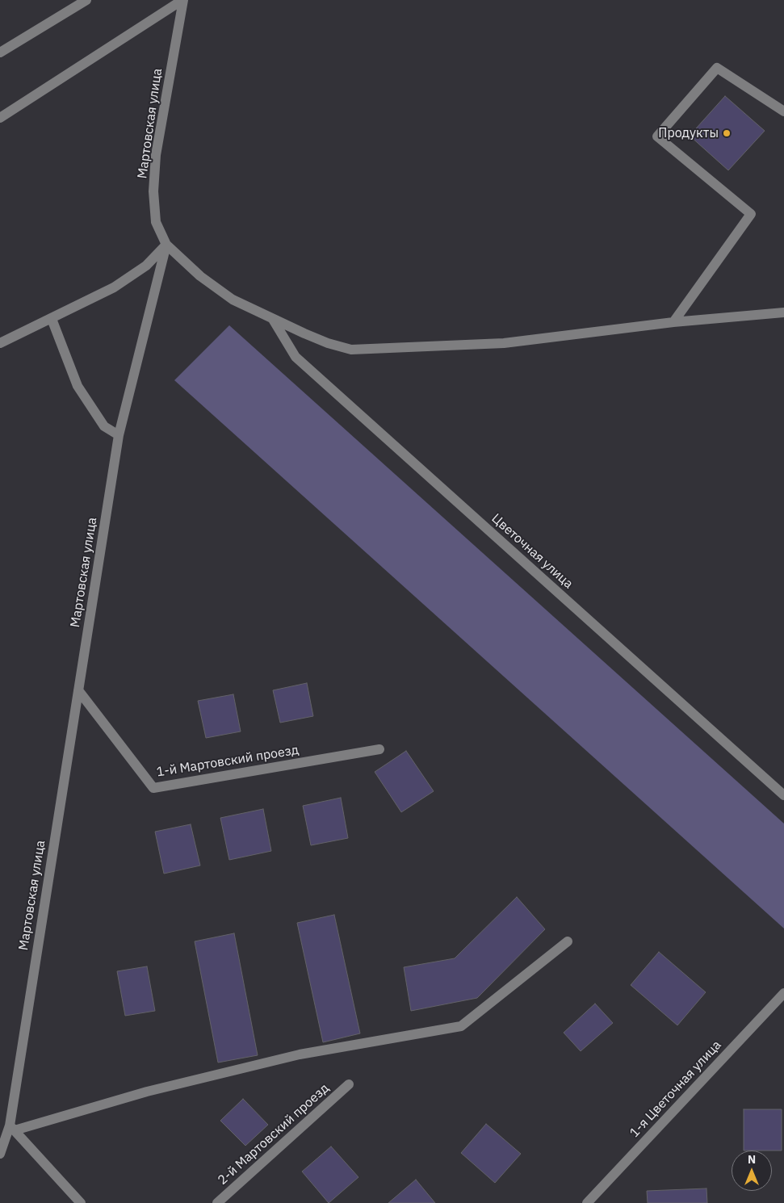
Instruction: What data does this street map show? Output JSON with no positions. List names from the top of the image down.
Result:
{
  "streets": {
    "street": [
      "Мартовская улица",
      "Цветочная улица",
      "1-й Мартовский проезд",
      "1-я Цветочная улица",
      "2-й Мартовский проезд"
    ]
  },
  "crossings": [
    ["Мартовская улица", "1-й Мартовский проезд"]
  ],
  "places": ["Продукты"],
  "north": "top"
}
